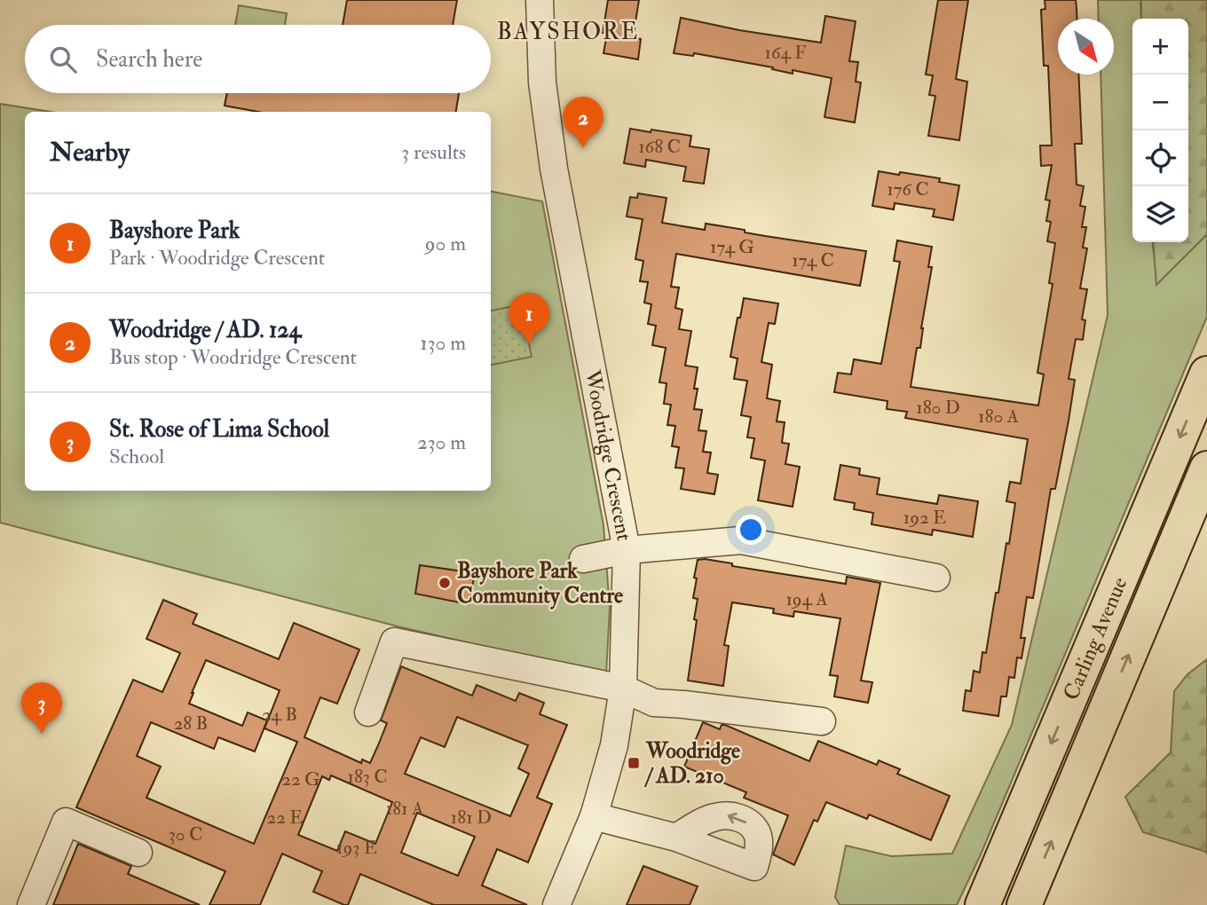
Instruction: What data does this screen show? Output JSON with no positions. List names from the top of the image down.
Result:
{
  "streets": {
    "main road": ["Carling Avenue"],
    "street": ["Woodridge Crescent"]
  },
  "districts": ["BAYSHORE"],
  "places": {
    "other": ["Bayshore Park Community Centre"],
    "transit": ["Woodridge / AD. 210"]
  },
  "house_numbers": [
    "164 F",
    "168 C",
    "176 C",
    "174 G",
    "174 C",
    "180 D",
    "180 A",
    "192 E",
    "194 A",
    "24 B",
    "28 B",
    "183 C",
    "22 G",
    "181 A",
    "22 E",
    "181 D",
    "30 C",
    "193 E"
  ],
  "north": "bottom right",
  "page": {
    "map_buttons": ["+", "−"],
    "search": "Search here",
    "pins": ["2", "1", "3"],
    "heading": ["Nearby", "3 results"],
    "list": [
      {
        "mark": "1",
        "name": "Bayshore Park",
        "note": "Park · Woodridge Crescent",
        "value": "90 m"
      },
      {
        "mark": "2",
        "name": "Woodridge / AD. 124",
        "note": "Bus stop · Woodridge Crescent",
        "value": "130 m"
      },
      {
        "mark": "3",
        "name": "St. Rose of Lima School",
        "note": "School",
        "value": "230 m"
      }
    ]
  }
}
